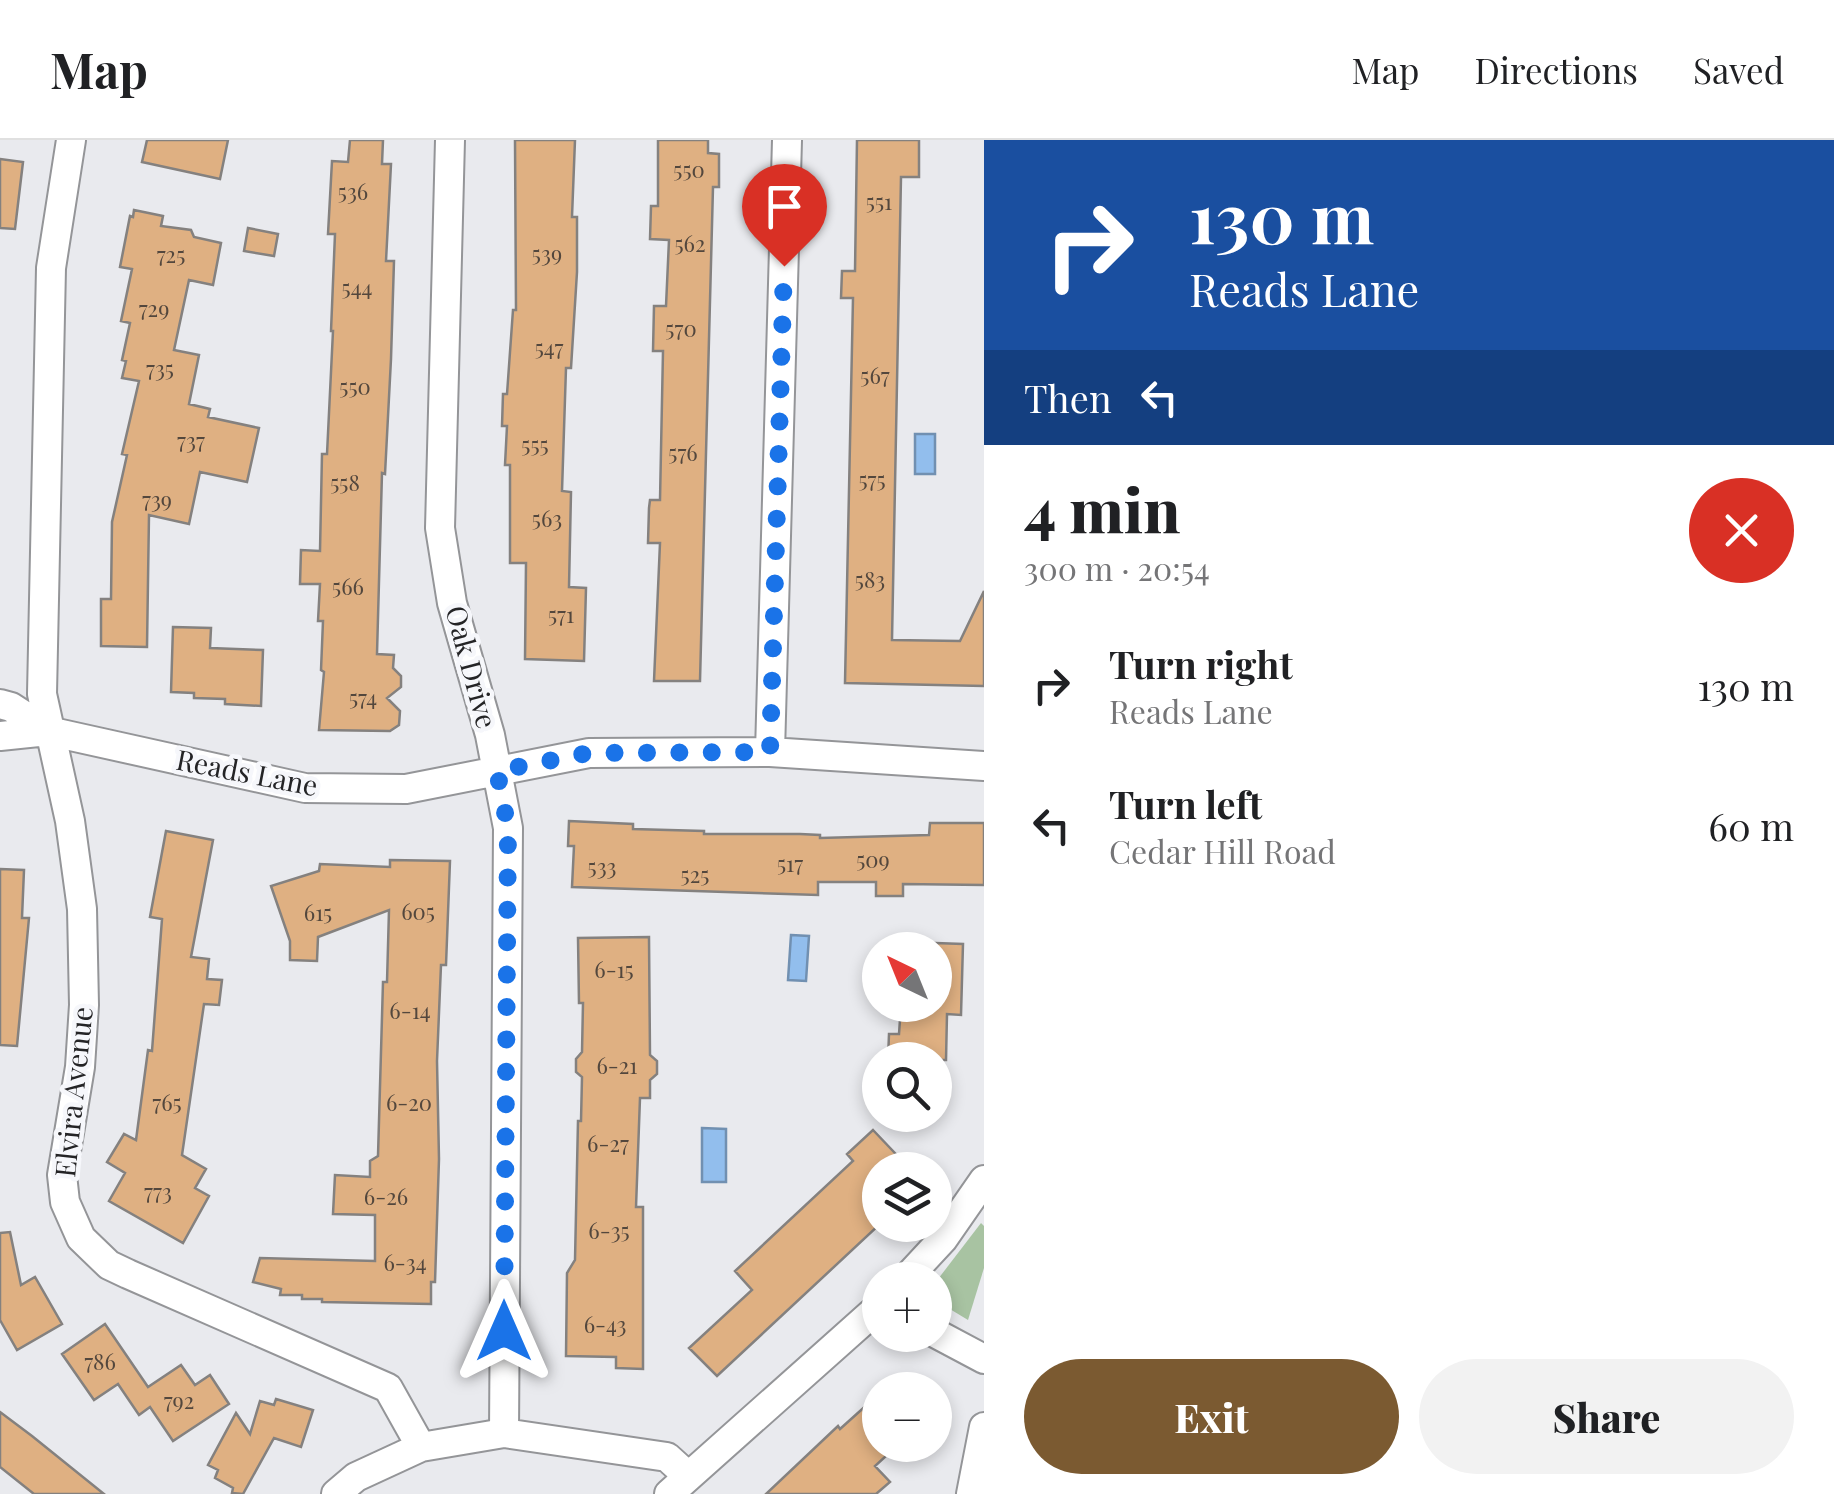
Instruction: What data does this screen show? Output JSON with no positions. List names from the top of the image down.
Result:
{
  "streets": {
    "street": ["Oak Drive", "Reads Lane", "Elvira Avenue"]
  },
  "crossings": [
    ["Oak Drive", "Reads Lane"],
    ["Reads Lane", "Elvira Avenue"]
  ],
  "house_numbers": [
    "550",
    "536",
    "551",
    "562",
    "539",
    "725",
    "544",
    "729",
    "570",
    "547",
    "735",
    "567",
    "550",
    "737",
    "555",
    "576",
    "575",
    "558",
    "739",
    "563",
    "583",
    "566",
    "571",
    "574",
    "509",
    "517",
    "533",
    "525",
    "605",
    "615",
    "6-15",
    "6-14",
    "6-21",
    "765",
    "6-20",
    "6-27",
    "773",
    "6-26",
    "6-35",
    "6-34",
    "6-43",
    "786",
    "792"
  ],
  "north": "top left",
  "page": {
    "header": "Map",
    "nav": ["Map", "Directions", "Saved"],
    "turn": ["130 m", "Reads Lane"],
    "then": "Then",
    "heading": ["4 min", "300 m · 20:54"],
    "list": [
      {
        "name": "Turn right",
        "note": "Reads Lane",
        "value": "130 m"
      },
      {
        "name": "Turn left",
        "note": "Cedar Hill Road",
        "value": "60 m"
      }
    ],
    "map_buttons": ["+", "−"],
    "buttons": ["Exit", "Share"]
  }
}
